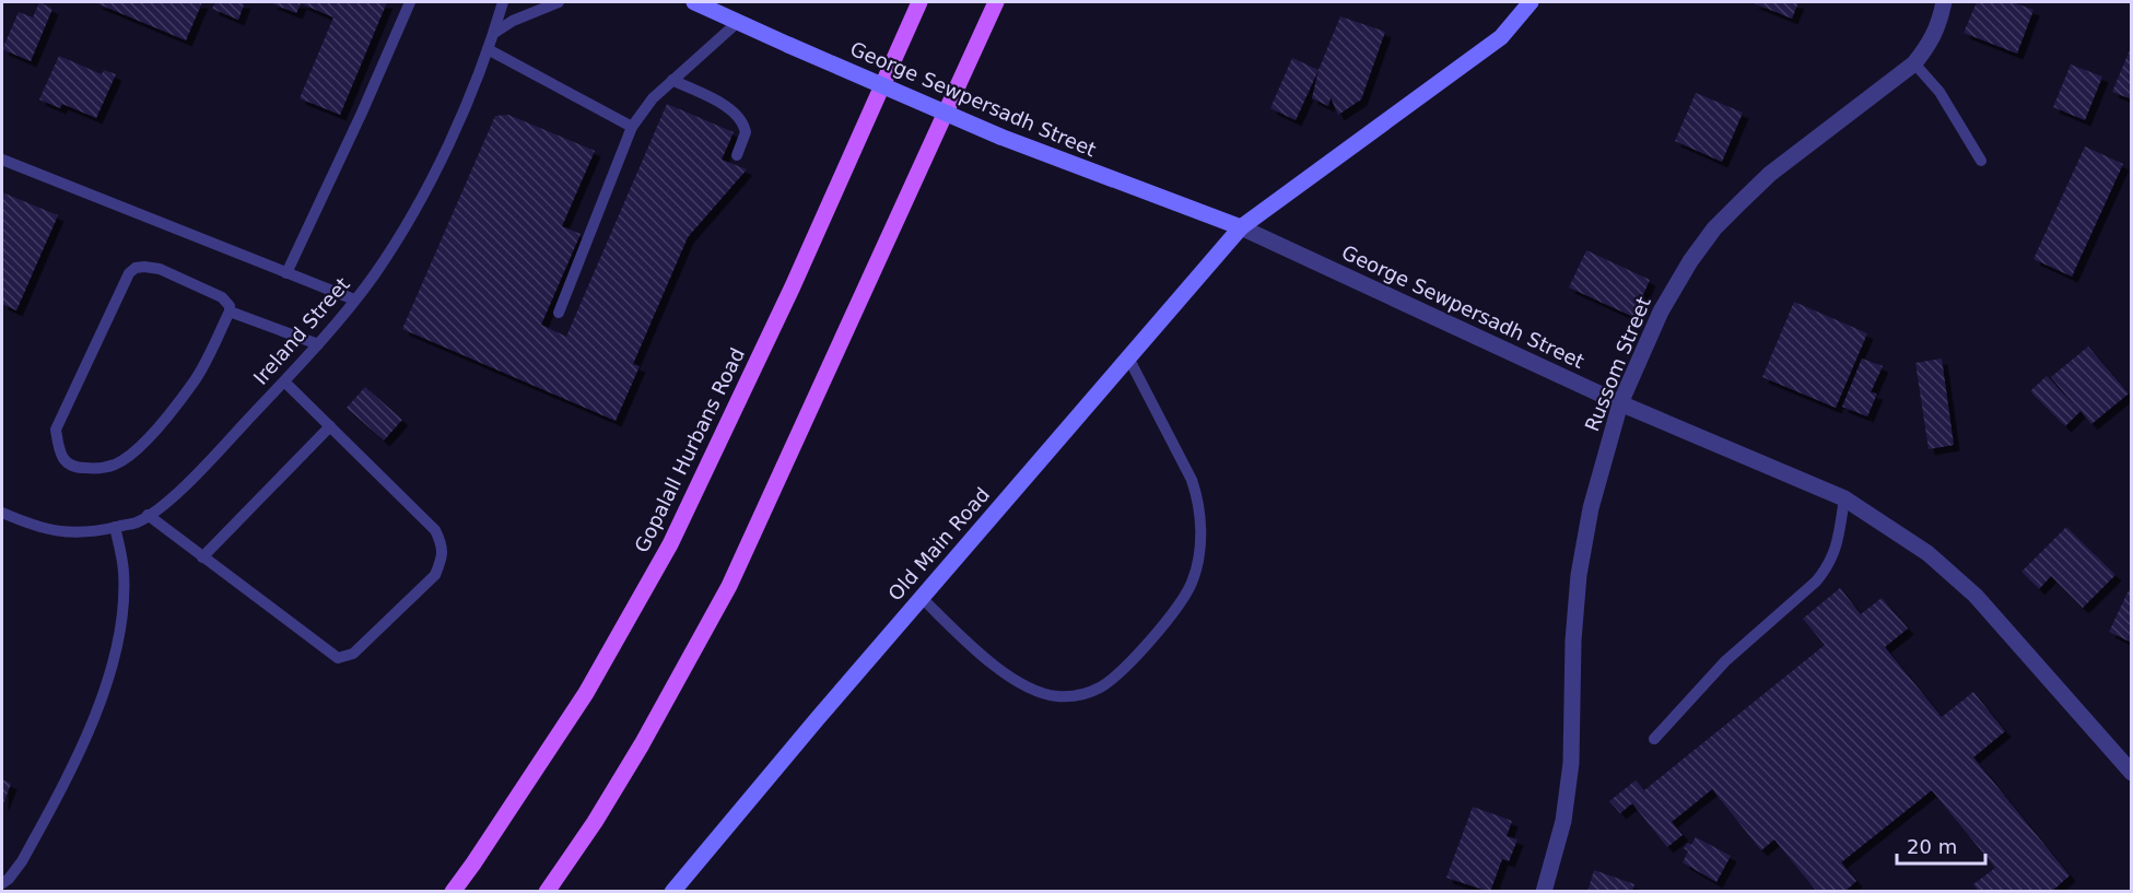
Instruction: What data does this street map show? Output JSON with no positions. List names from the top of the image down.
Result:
{
  "streets": {
    "main road": ["Gopalall Hurbans Road"],
    "street": ["George Sewpersadh Street", "Russom Street", "Old Main Road"],
    "lane": ["Ireland Street"]
  },
  "crossings": [
    ["George Sewpersadh Street", "Russom Street"],
    ["George Sewpersadh Street", "Old Main Road"]
  ],
  "scale_bar": "20 m"
}
